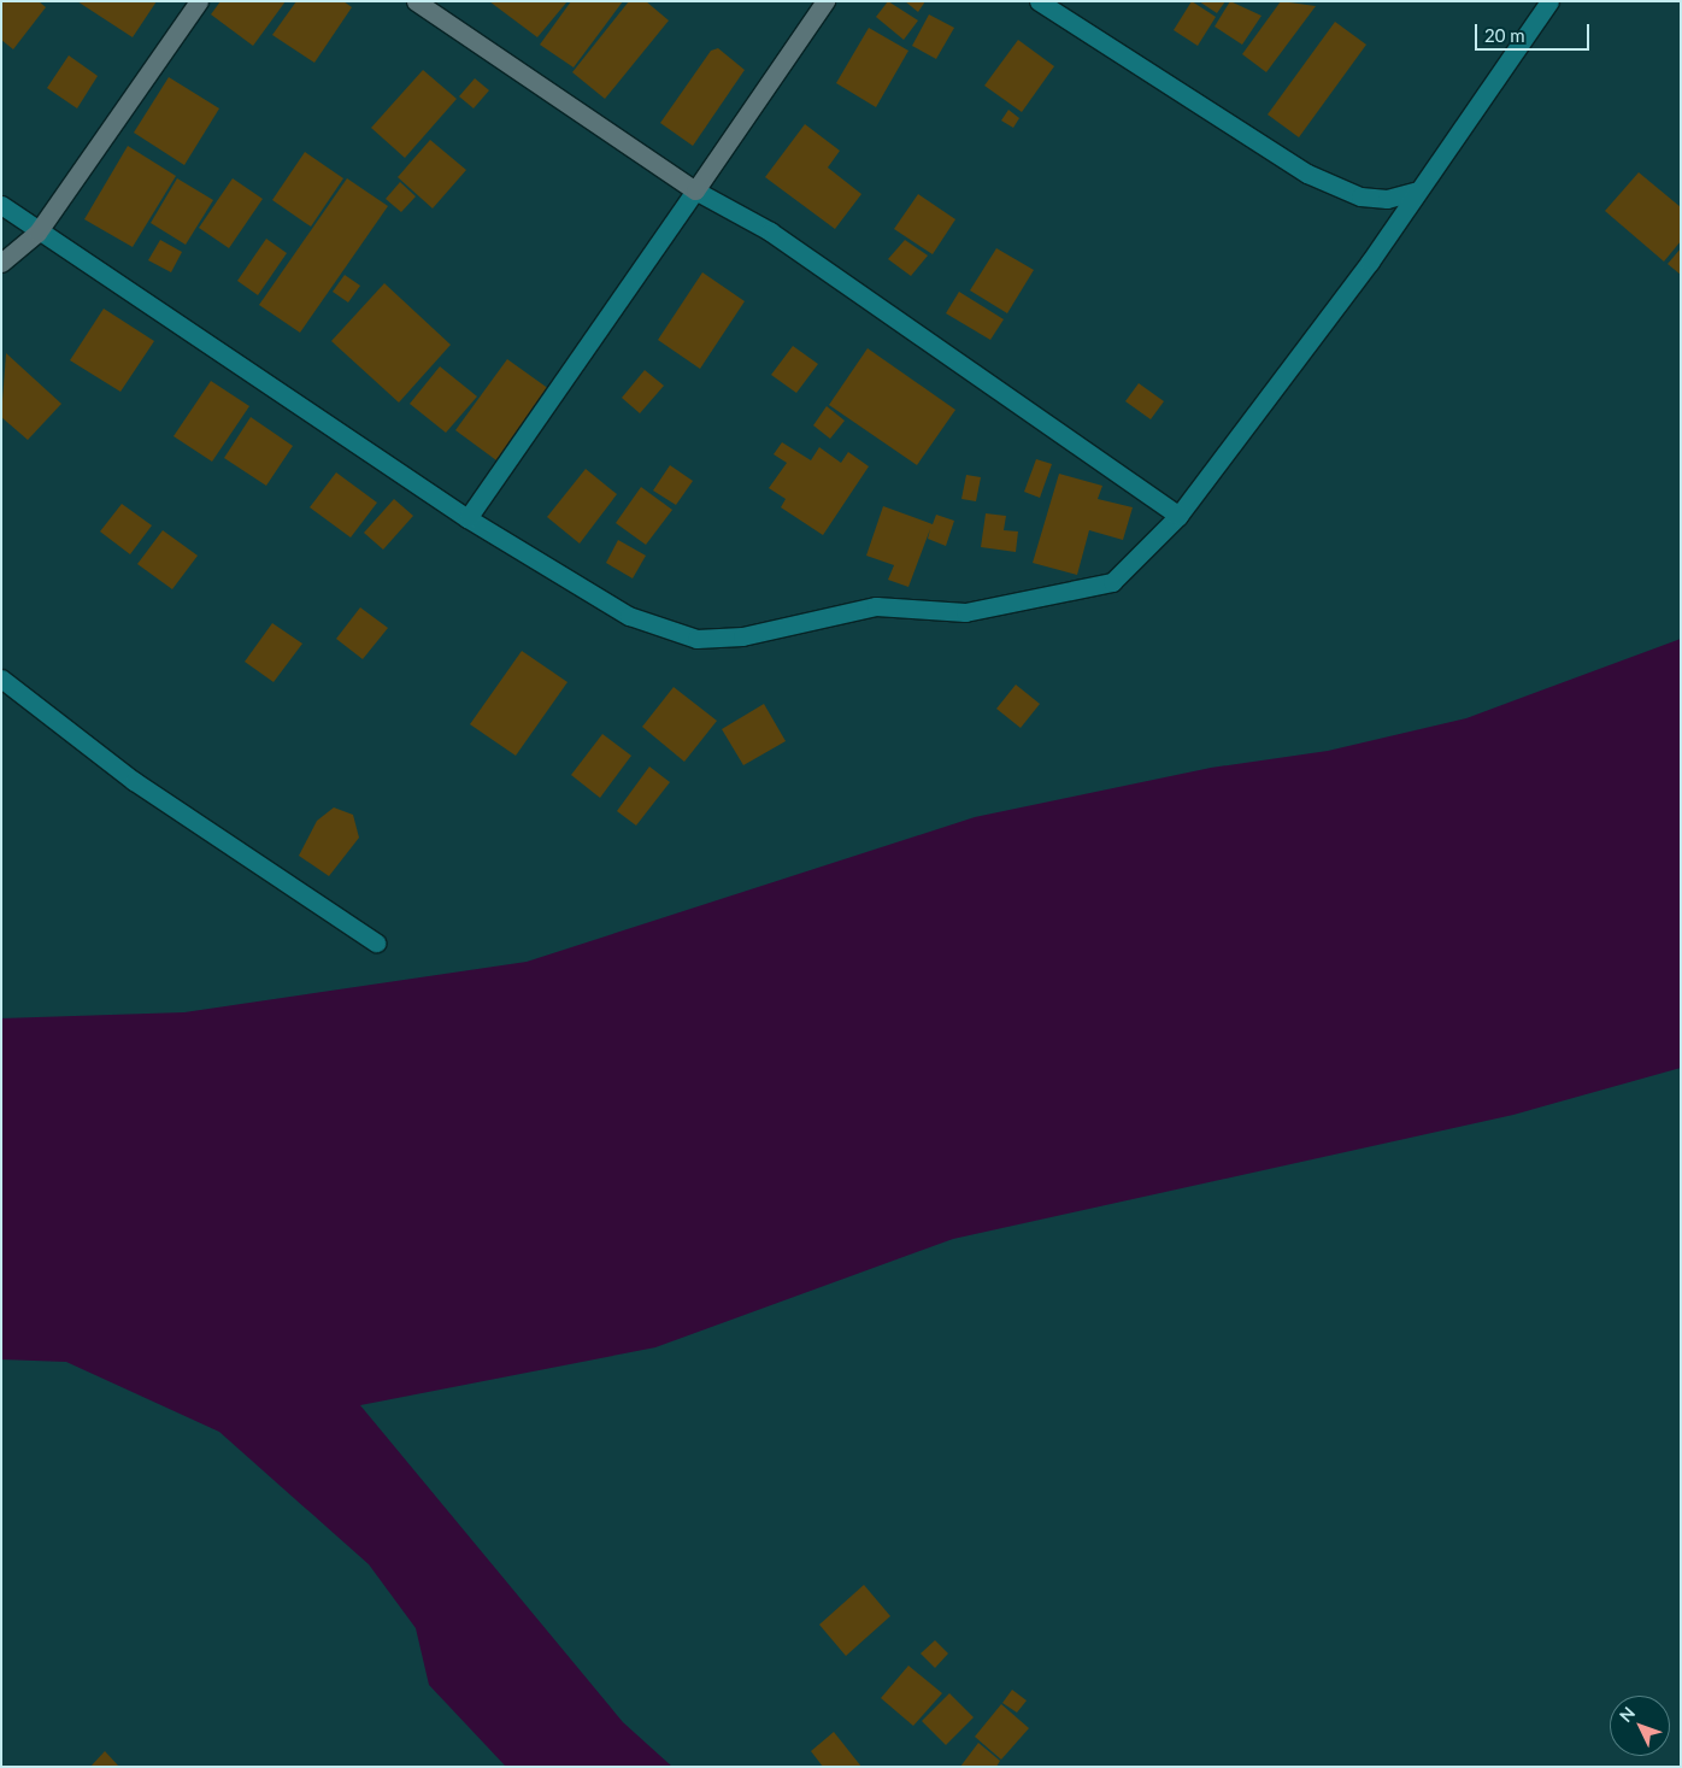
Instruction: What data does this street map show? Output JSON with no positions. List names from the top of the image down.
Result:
{
  "scale_bar": "20 m",
  "north": "top left"
}
